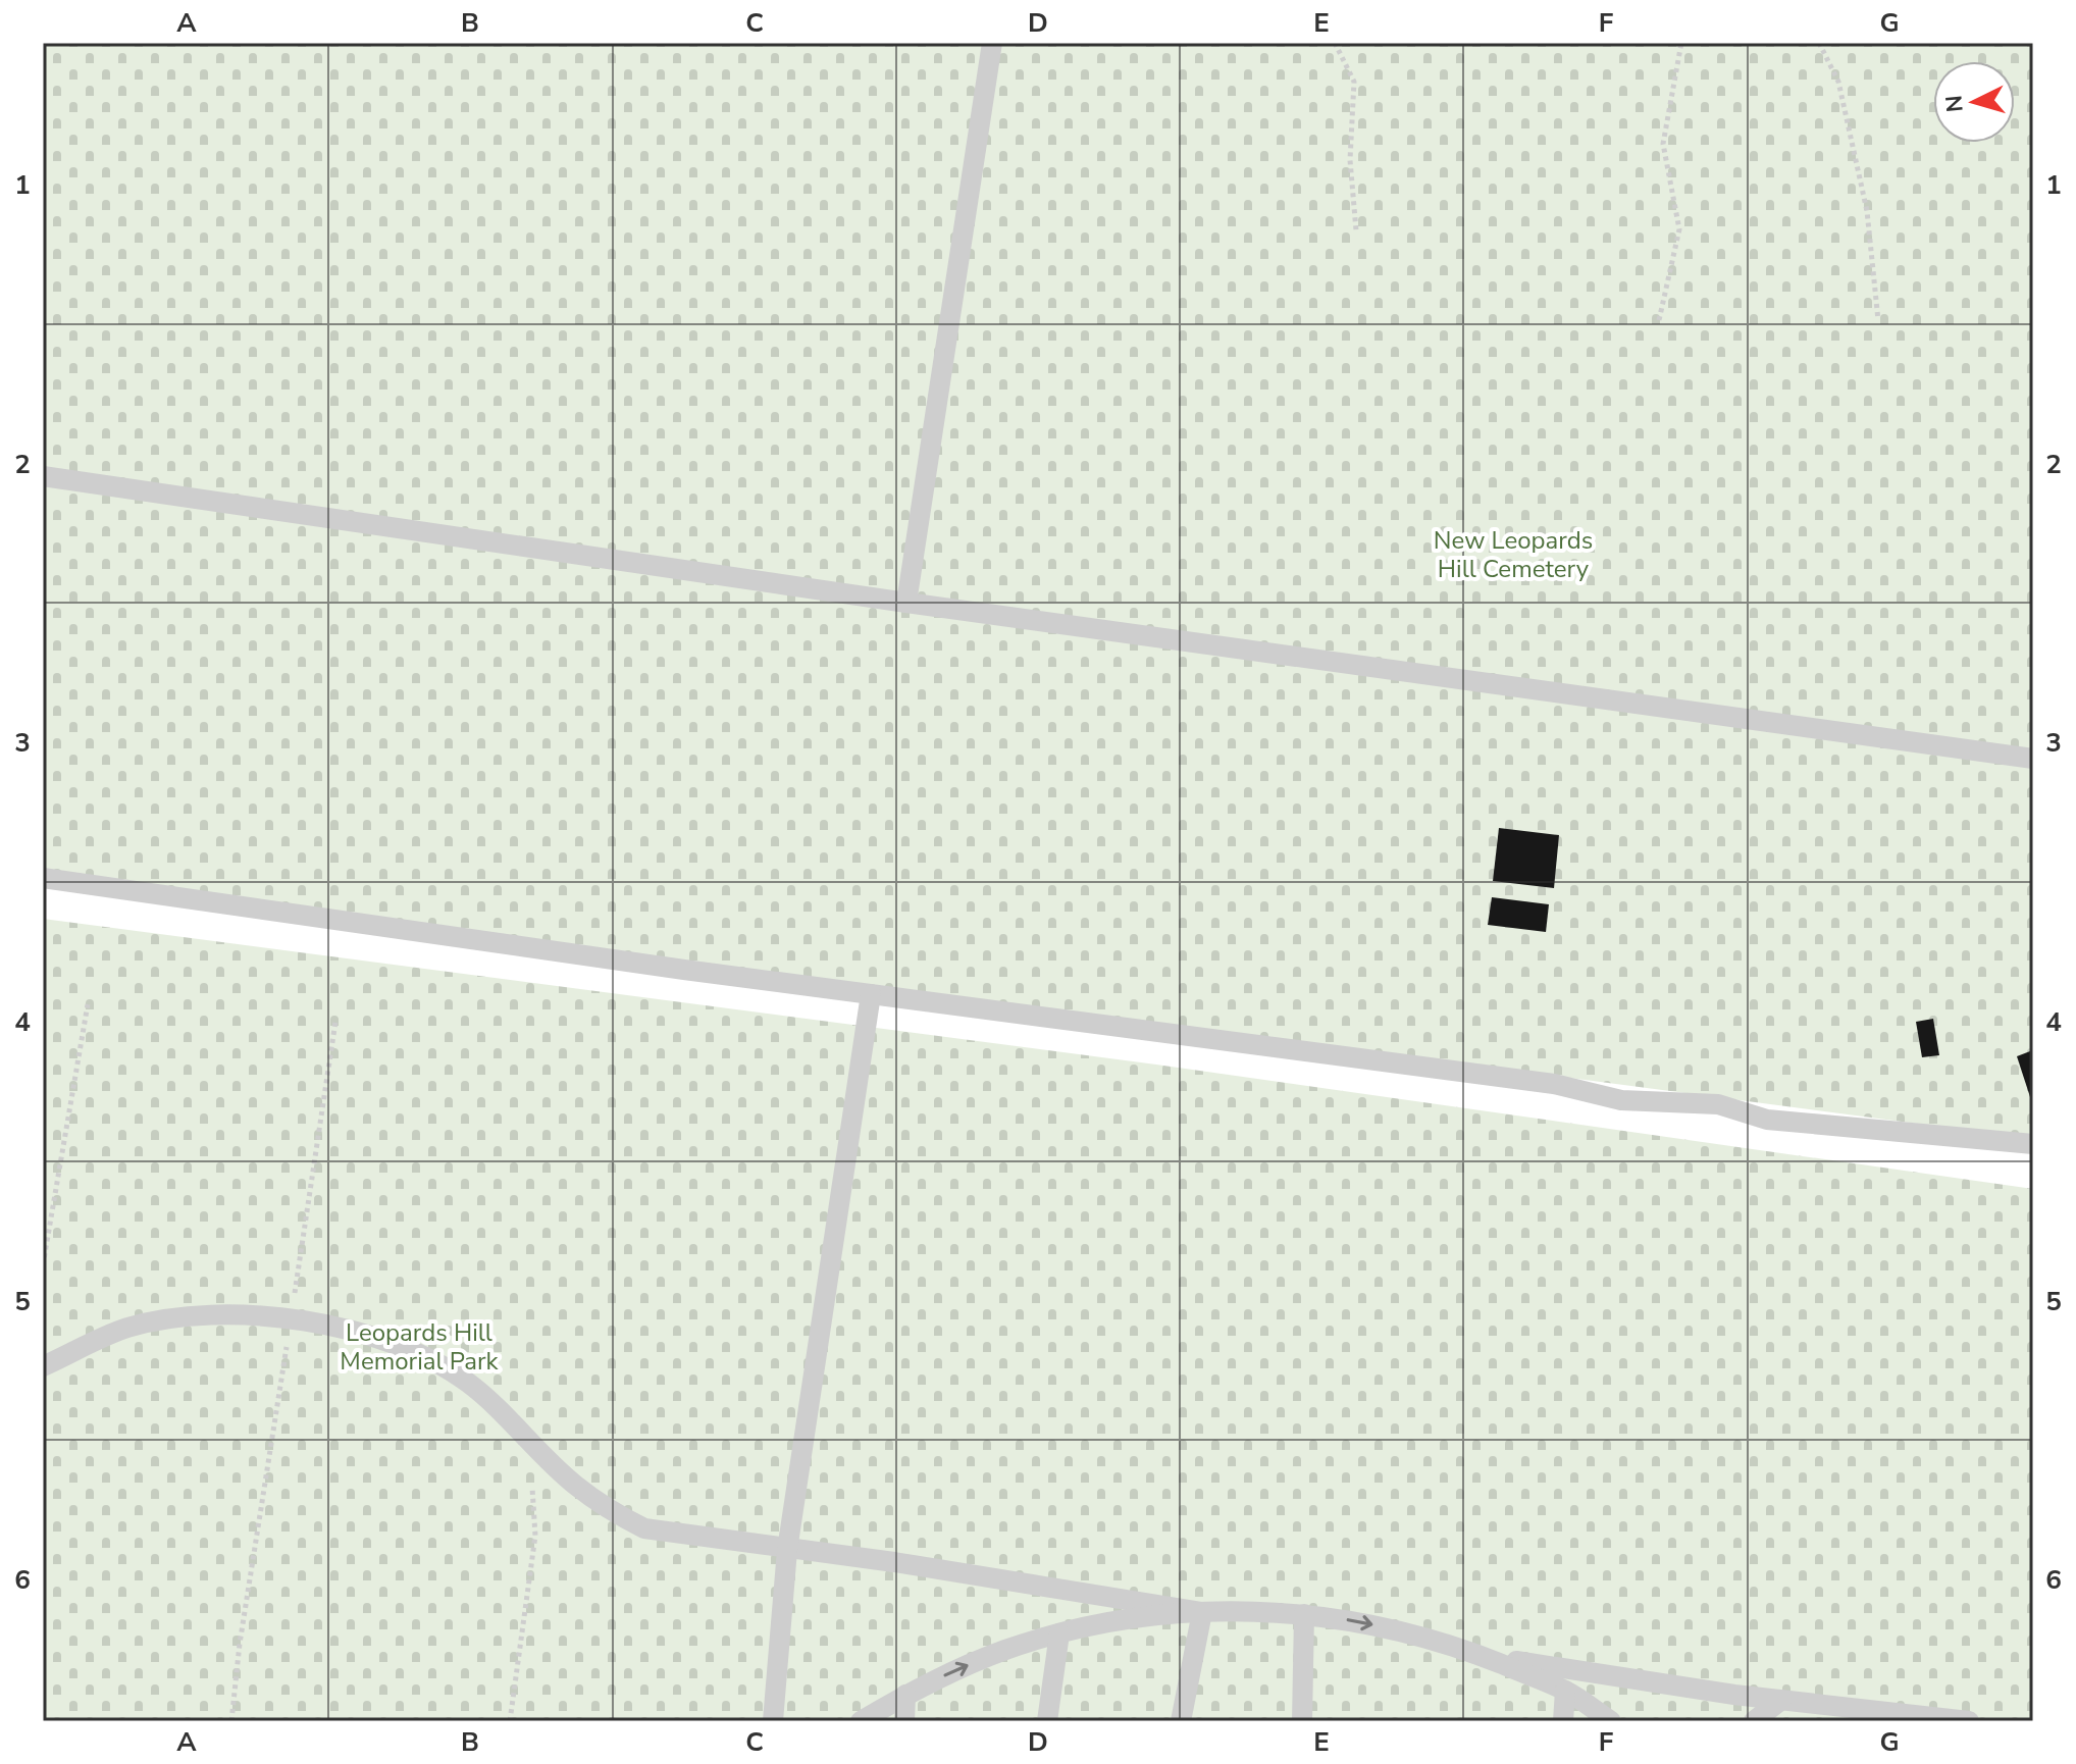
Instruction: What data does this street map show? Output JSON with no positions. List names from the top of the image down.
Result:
{
  "parks": ["New Leopards Hill Cemetery", "Leopards Hill Memorial Park"],
  "north": "left",
  "grid": {
    "columns": [
      "A",
      "B",
      "C",
      "D",
      "E",
      "F",
      "G"
    ],
    "rows": [
      "1",
      "2",
      "3",
      "4",
      "5",
      "6"
    ]
  }
}
